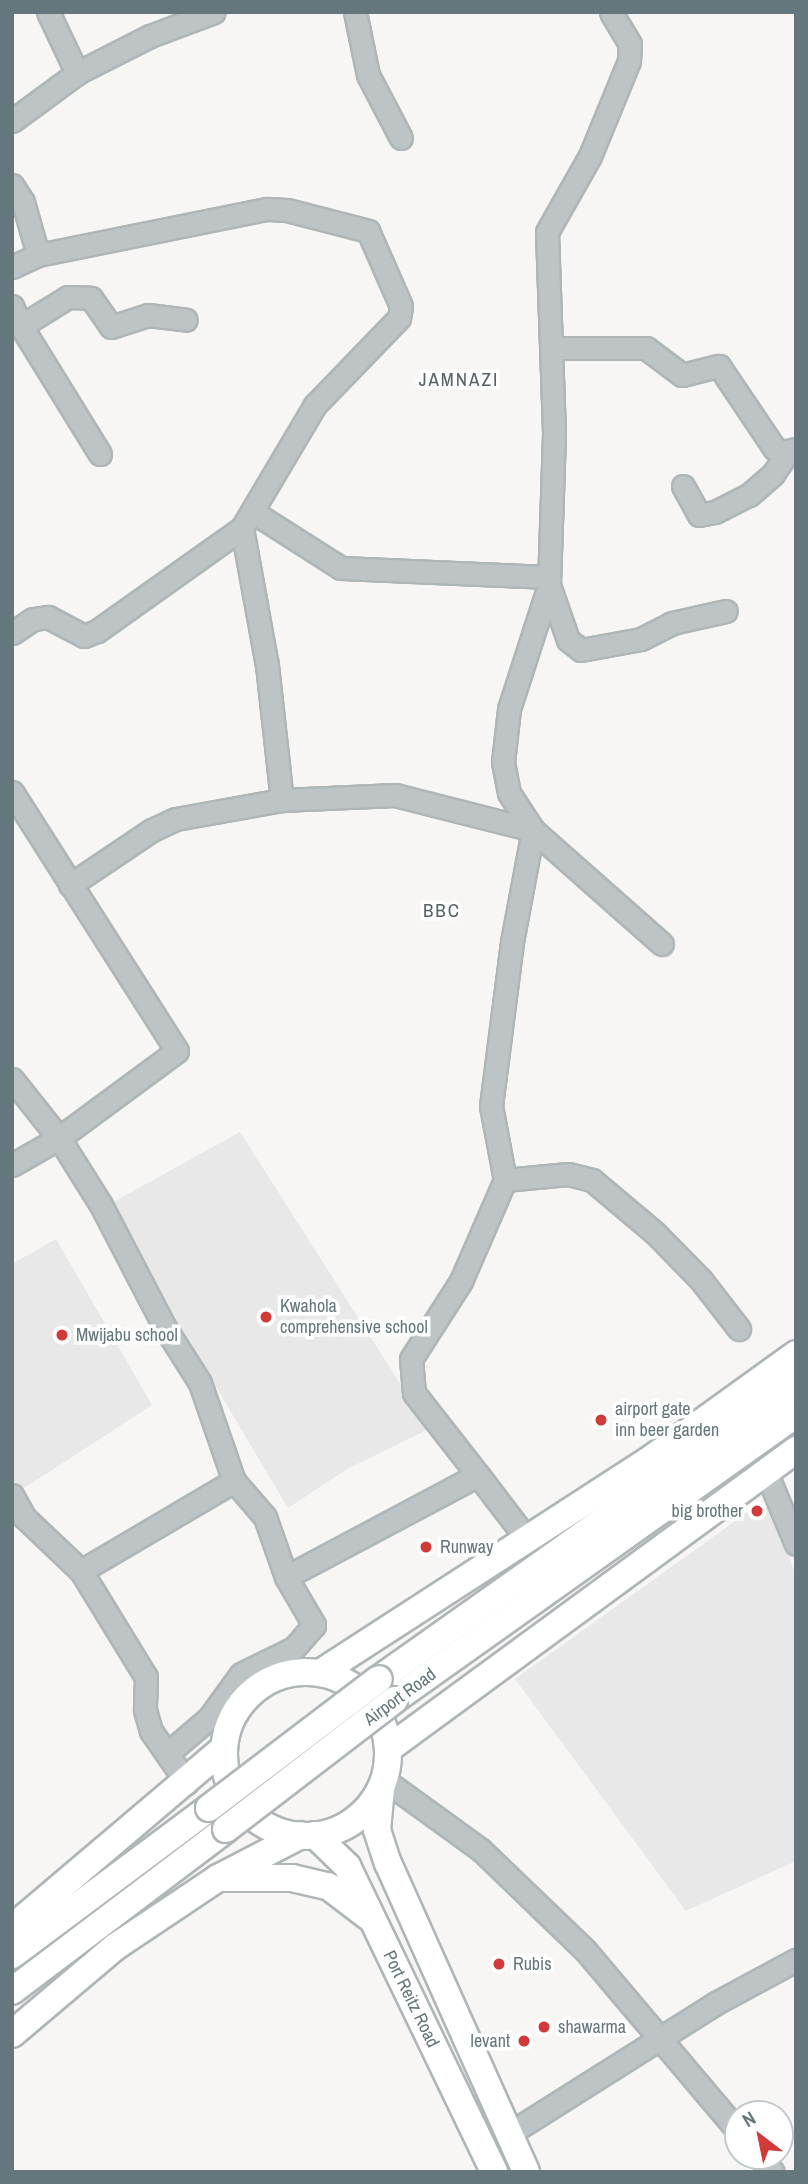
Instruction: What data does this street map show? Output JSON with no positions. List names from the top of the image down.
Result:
{
  "streets": {
    "main road": ["Airport Road", "Port Reitz Road"]
  },
  "districts": ["JAMNAZI", "BBC"],
  "places": [
    "Kwahola comprehensive school",
    "Mwijabu school",
    "airport gate inn beer garden",
    "big brother",
    "Runway",
    "Rubis",
    "shawarma",
    "levant"
  ],
  "north": "top left"
}
